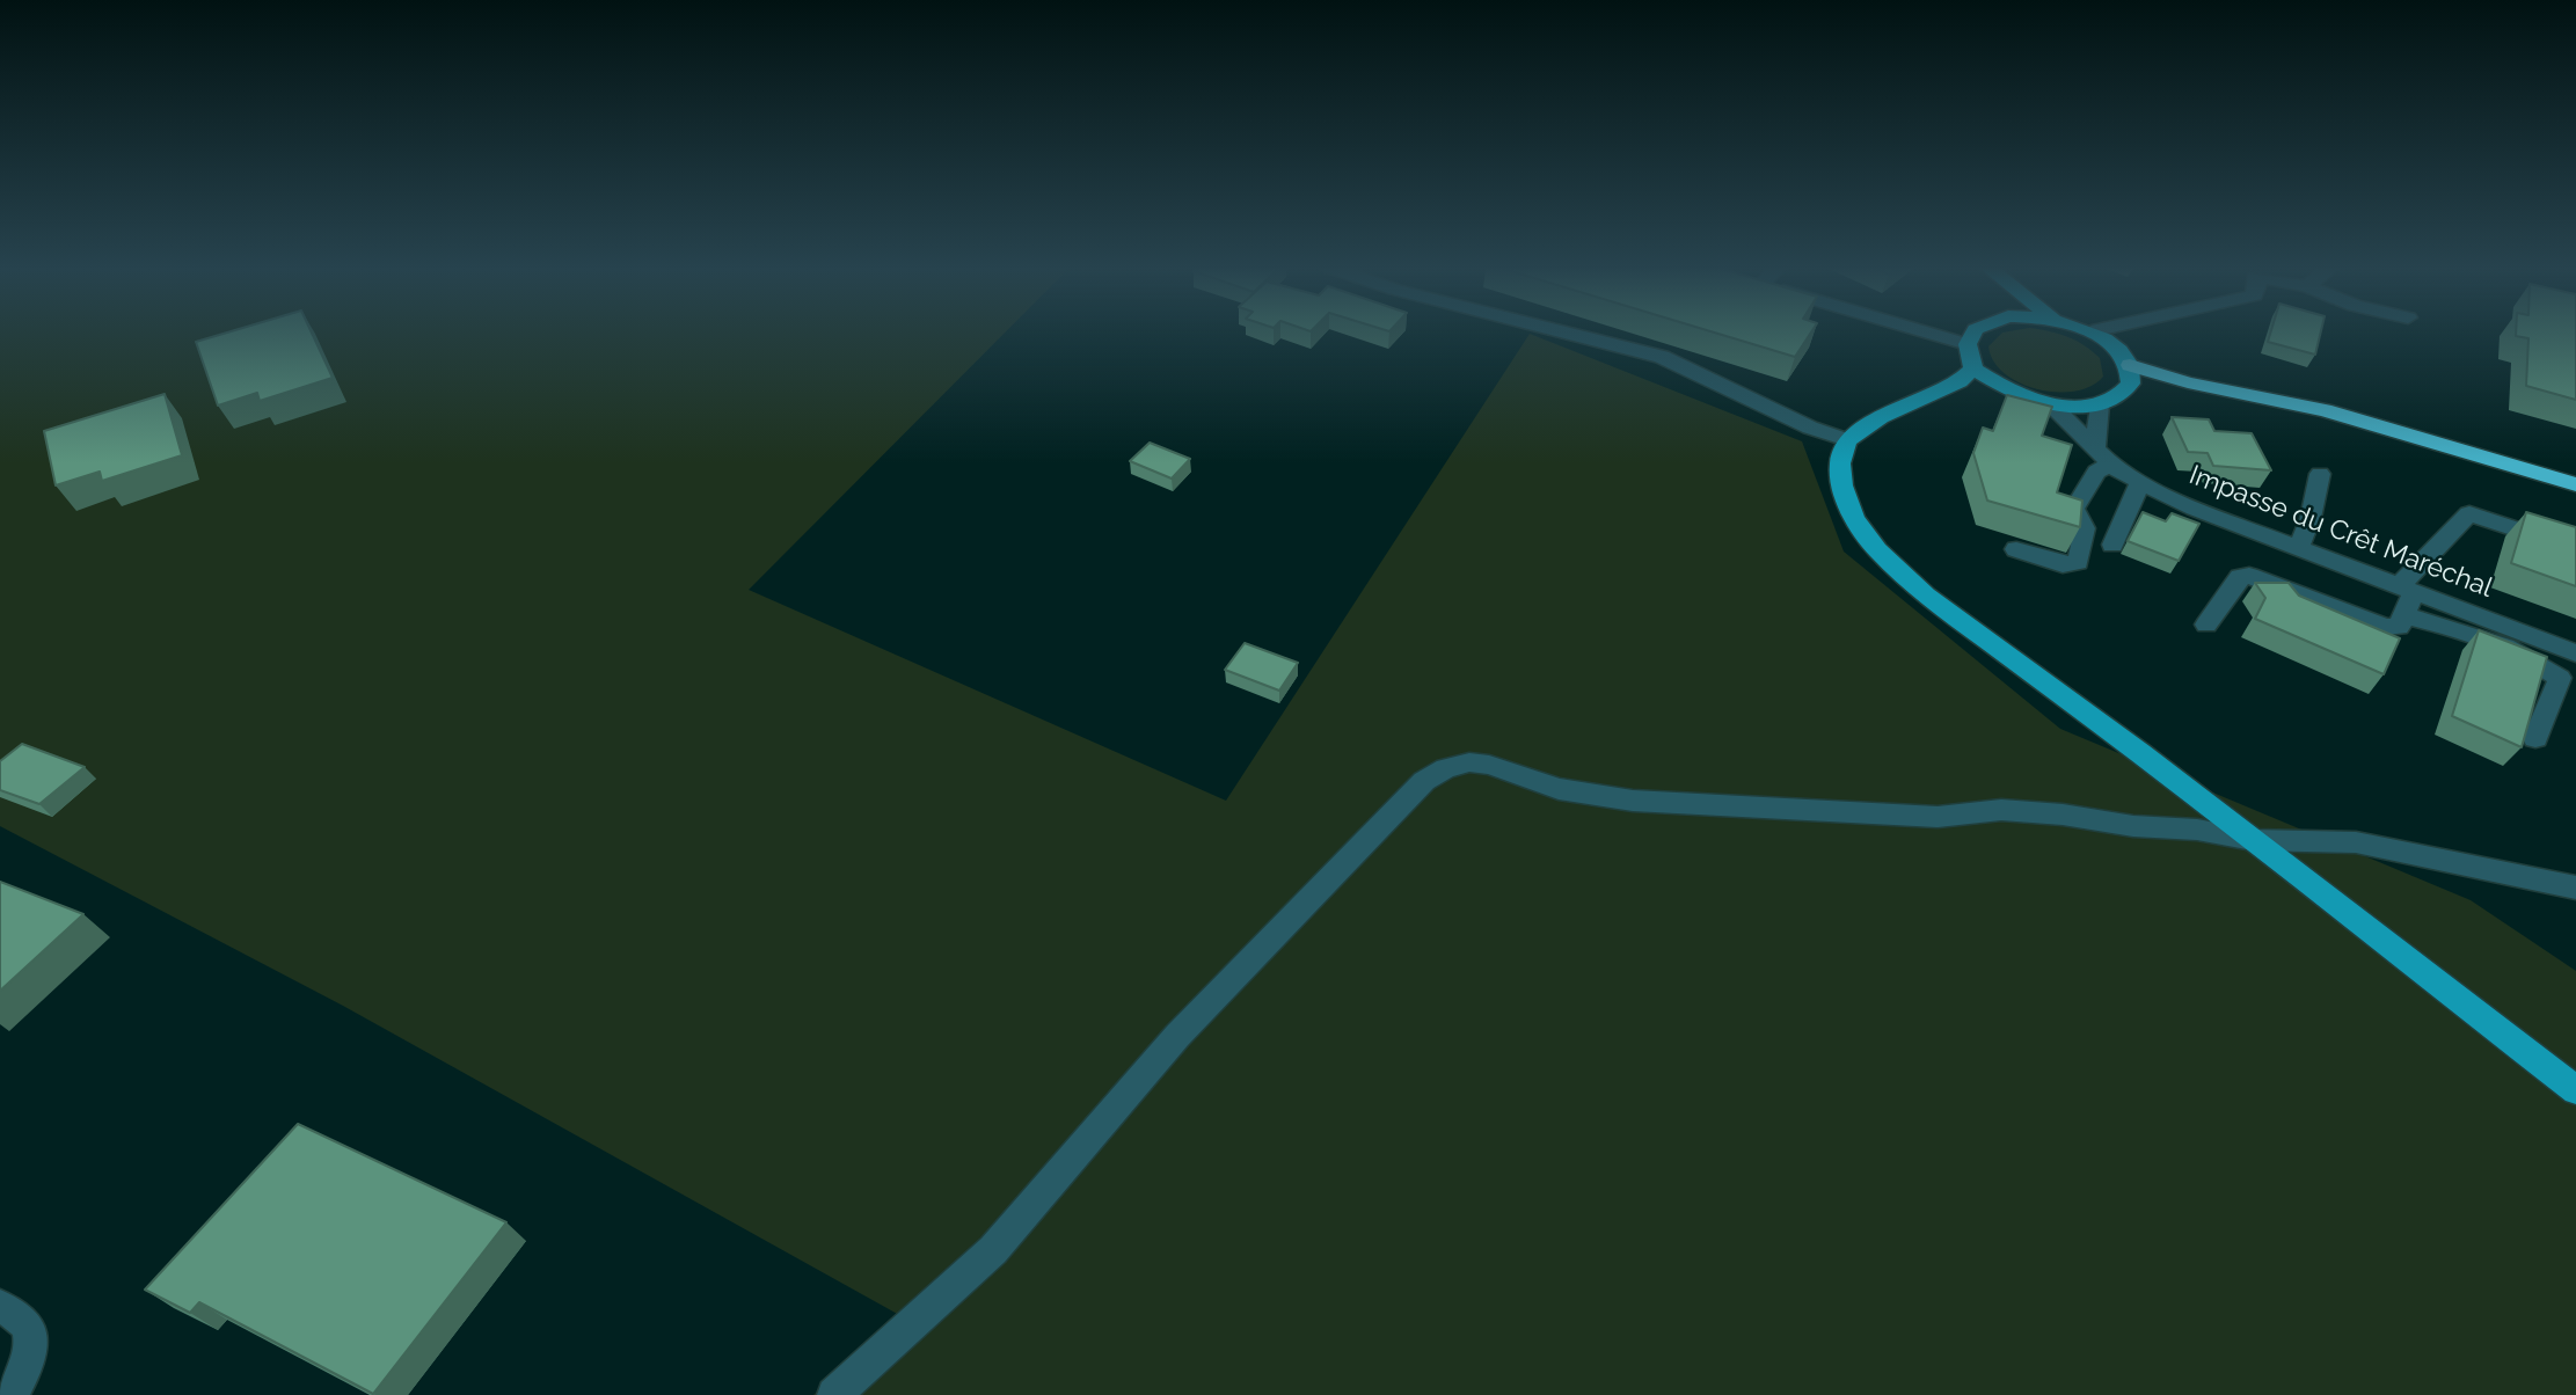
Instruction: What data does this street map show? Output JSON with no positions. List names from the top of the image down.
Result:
{
  "streets": {
    "street": ["Impasse du Crêt Maréchal"]
  }
}
